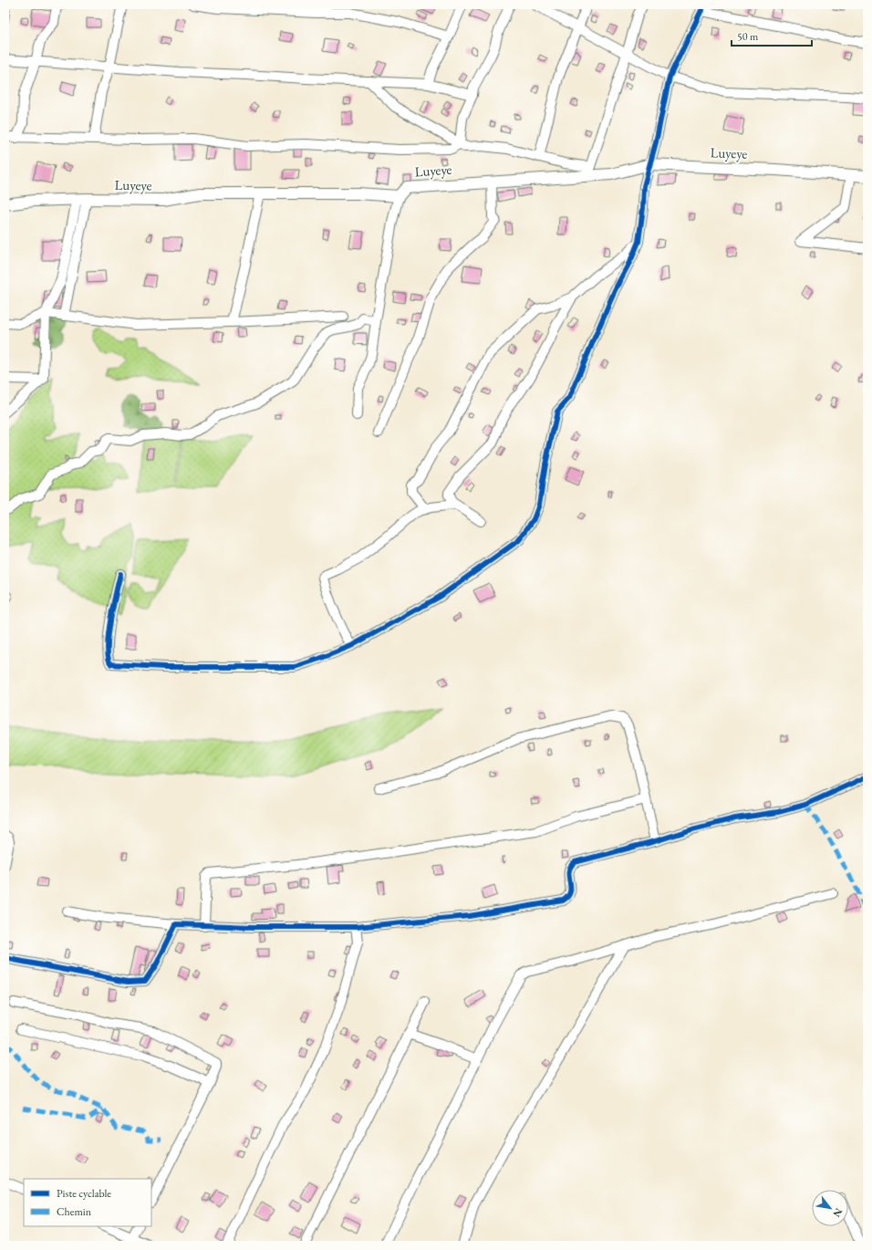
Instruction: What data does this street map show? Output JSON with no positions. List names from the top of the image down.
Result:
{
  "streets": {
    "street": ["Luyeye"]
  },
  "legend": ["Piste cyclable", "Chemin"],
  "scale_bar": "50 m",
  "north": "bottom right"
}
